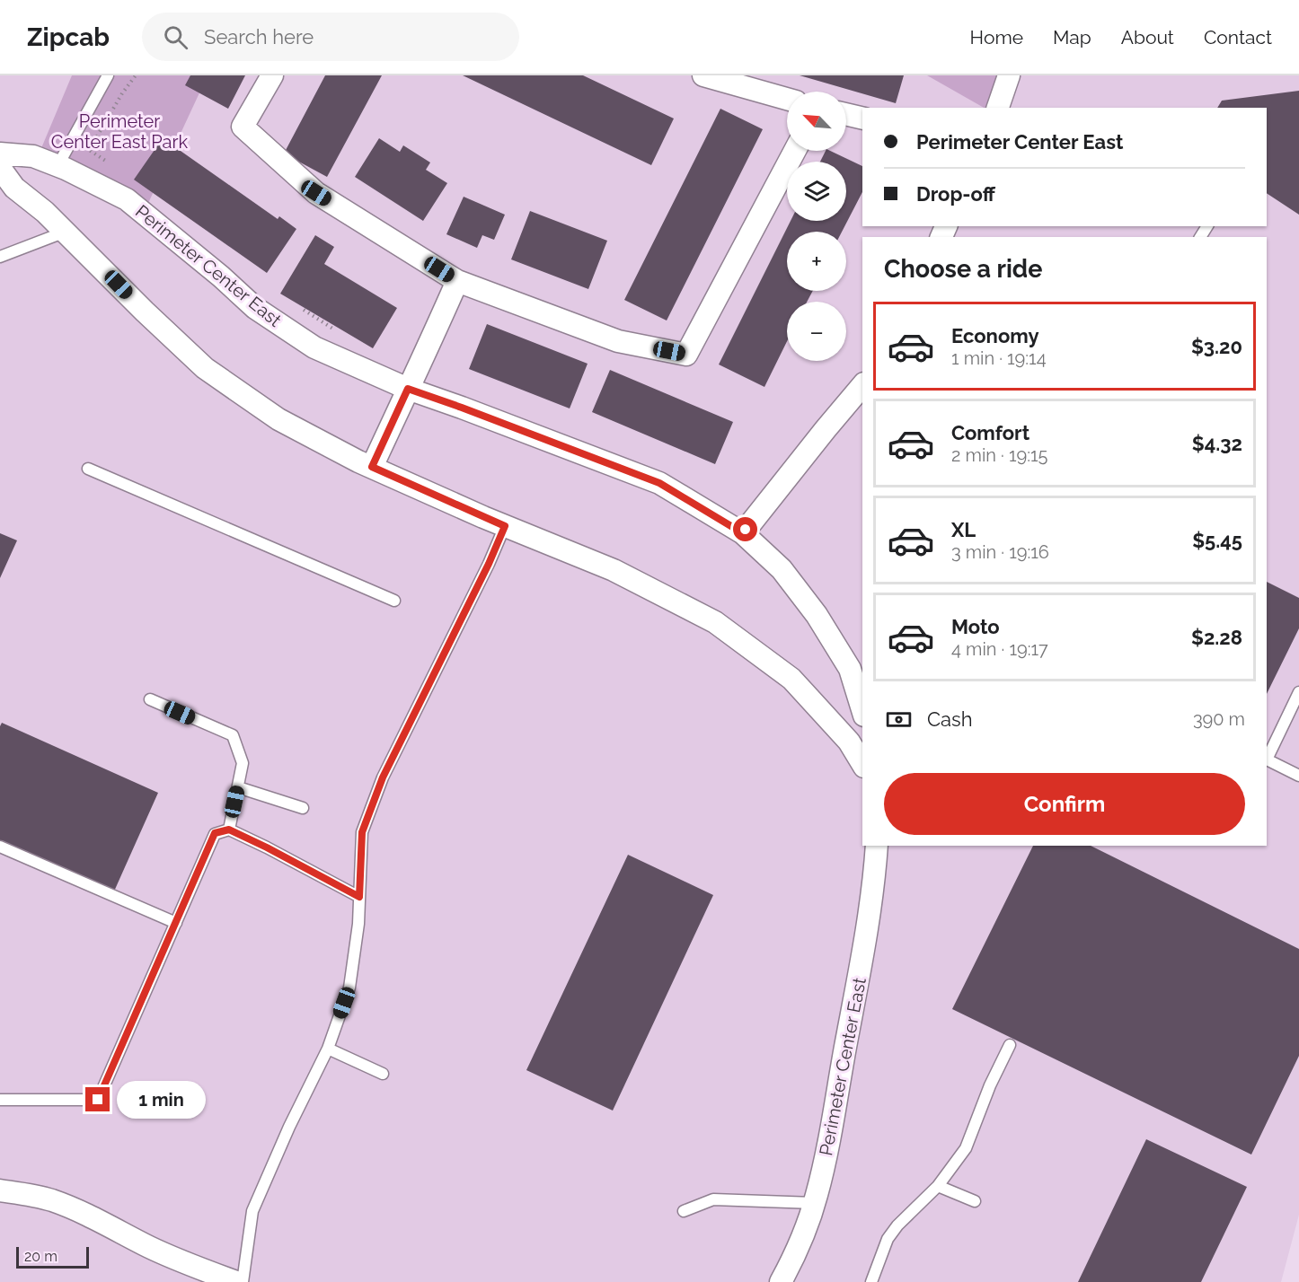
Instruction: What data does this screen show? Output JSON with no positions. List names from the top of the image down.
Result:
{
  "streets": {
    "street": ["Perimeter Center East"]
  },
  "parks": ["Perimeter Center East Park"],
  "scale_bar": "20 m",
  "north": "top left",
  "page": {
    "header": "Zipcab",
    "search": "Search here",
    "nav": [
      "Home",
      "Map",
      "About",
      "Contact"
    ],
    "map_buttons": ["+", "−"],
    "banner": ["Perimeter Center East", "Drop-off"],
    "heading": "Choose a ride",
    "list": [
      {
        "name": "Economy",
        "note": "1 min · 19:14",
        "value": "$3.20"
      },
      {
        "name": "Comfort",
        "note": "2 min · 19:15",
        "value": "$4.32"
      },
      {
        "name": "XL",
        "note": "3 min · 19:16",
        "value": "$5.45"
      },
      {
        "name": "Moto",
        "note": "4 min · 19:17",
        "value": "$2.28"
      }
    ],
    "pay": ["Cash", "390 m"],
    "buttons": "Confirm",
    "bubble": "1 min",
    "scale": "20 m"
  }
}
